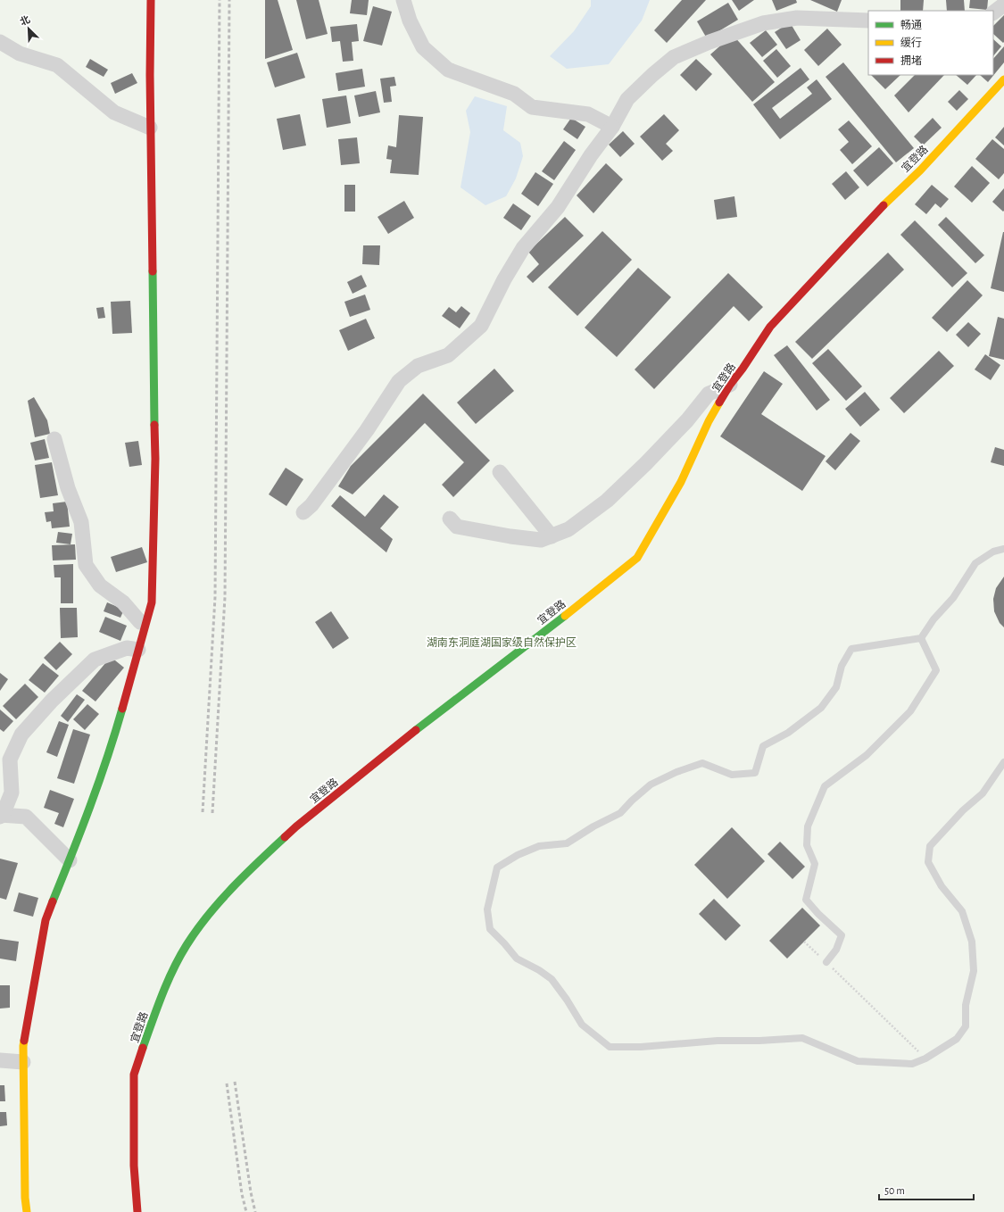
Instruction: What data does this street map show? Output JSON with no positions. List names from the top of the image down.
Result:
{
  "streets": {
    "street": ["宜登路"]
  },
  "parks": ["湖南东洞庭湖国家级自然保护区"],
  "legend": ["畅通", "缓行", "拥堵"],
  "scale_bar": "50 m",
  "north": "top left"
}
